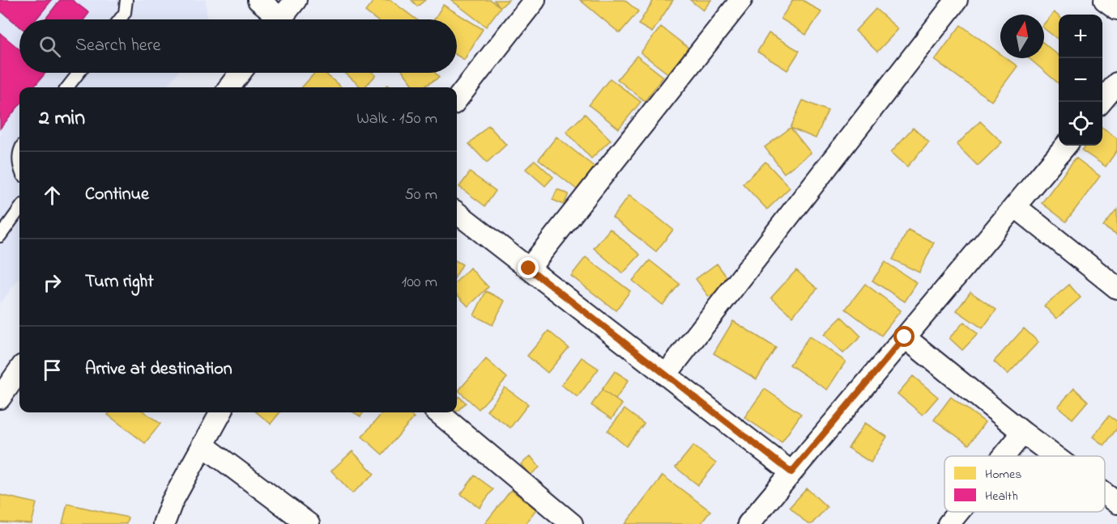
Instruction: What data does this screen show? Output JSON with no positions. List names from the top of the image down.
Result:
{
  "legend": ["Homes", "Health"],
  "north": "top",
  "page": {
    "map_buttons": ["+", "−"],
    "search": "Search here",
    "heading": ["2 min", "Walk · 150 m"],
    "list": [
      ["Continue", "50 m"],
      ["Turn right", "100 m"],
      "Arrive at destination"
    ]
  }
}
